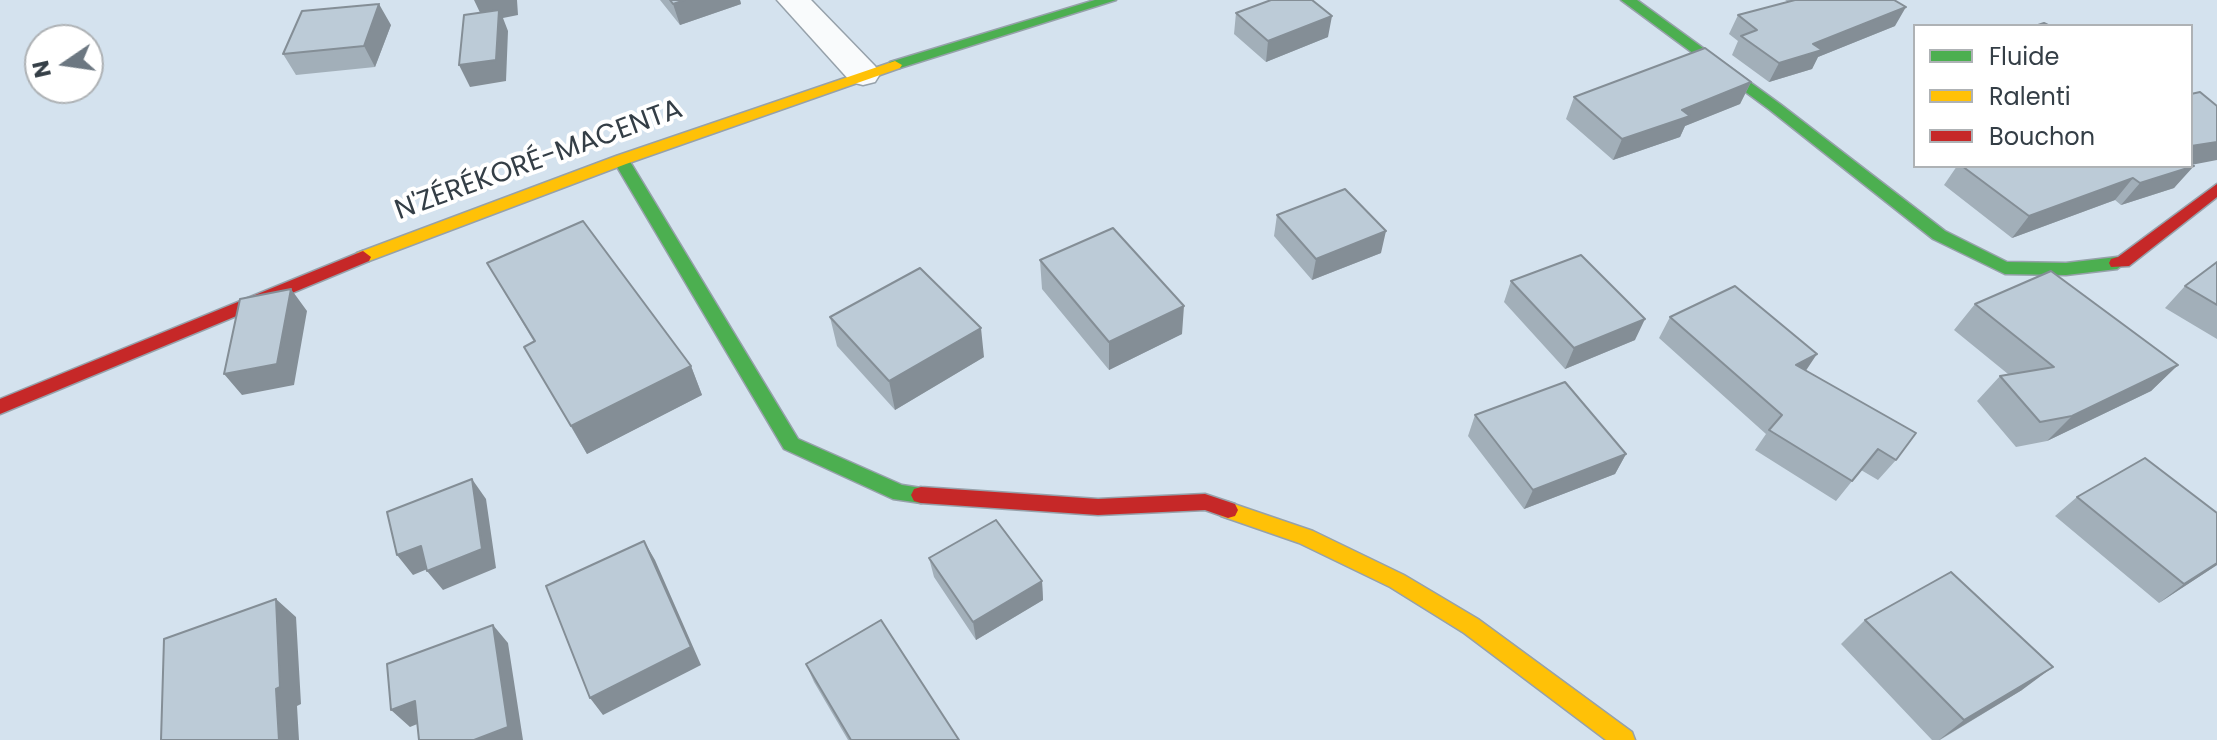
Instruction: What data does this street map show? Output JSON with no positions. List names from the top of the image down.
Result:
{
  "streets": {
    "main road": ["N'ZÉRÉKORÉ-MACENTA"]
  },
  "legend": ["Fluide", "Ralenti", "Bouchon"],
  "north": "left"
}
